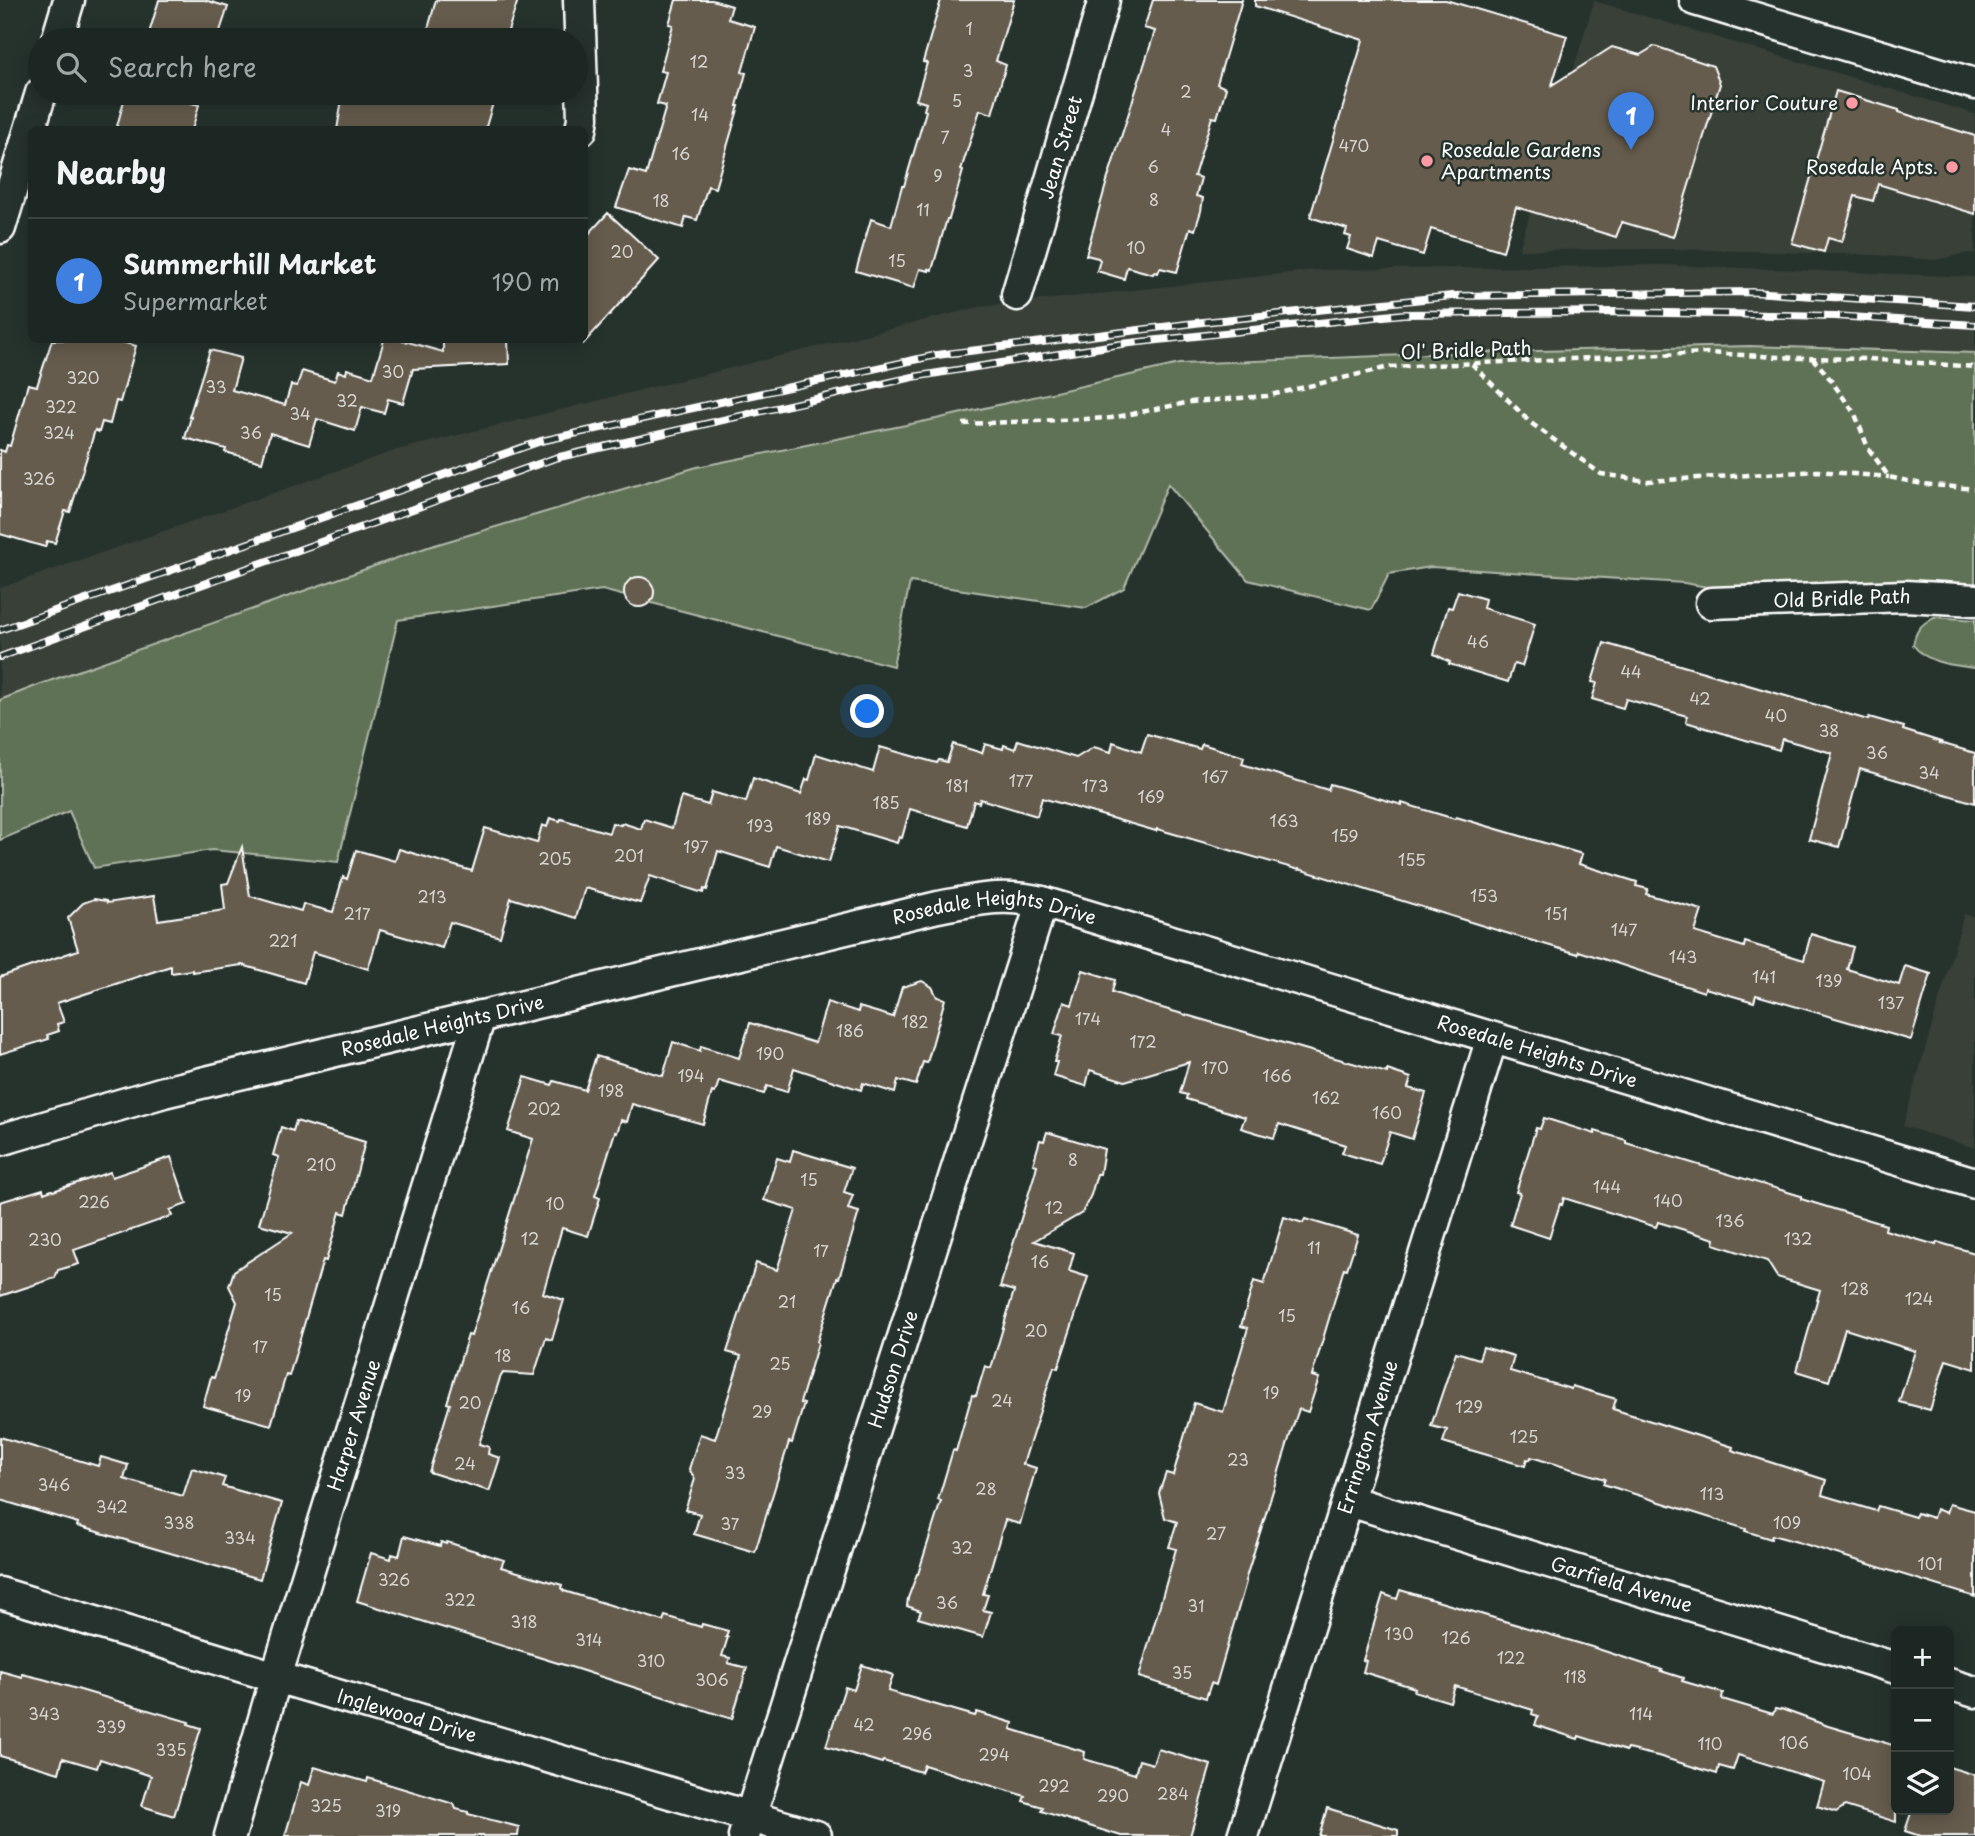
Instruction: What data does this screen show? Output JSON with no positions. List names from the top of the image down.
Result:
{
  "streets": {
    "street": [
      "Jean Street",
      "Old Bridle Path",
      "Rosedale Heights Drive",
      "Hudson Drive",
      "Harper Avenue",
      "Errington Avenue",
      "Garfield Avenue",
      "Inglewood Drive"
    ],
    "path": ["Ol' Bridle Path"]
  },
  "crossings": [
    ["Rosedale Heights Drive", "Hudson Drive"],
    ["Rosedale Heights Drive", "Harper Avenue"],
    ["Rosedale Heights Drive", "Errington Avenue"],
    ["Hudson Drive", "Inglewood Drive"],
    ["Harper Avenue", "Inglewood Drive"],
    ["Errington Avenue", "Garfield Avenue"]
  ],
  "places": ["Interior Couture", "Rosedale Gardens Apartments", "Rosedale Apts."],
  "house_numbers": [
    "1",
    "12",
    "3",
    "2",
    "5",
    "14",
    "4",
    "7",
    "470",
    "16",
    "6",
    "9",
    "8",
    "18",
    "11",
    "10",
    "20",
    "15",
    "30",
    "320",
    "33",
    "32",
    "322",
    "34",
    "324",
    "36",
    "326",
    "46",
    "44",
    "42",
    "40",
    "38",
    "36",
    "34",
    "167",
    "177",
    "181",
    "173",
    "169",
    "185",
    "189",
    "163",
    "193",
    "159",
    "197",
    "201",
    "205",
    "155",
    "153",
    "213",
    "217",
    "151",
    "147",
    "221",
    "143",
    "141",
    "139",
    "137",
    "174",
    "182",
    "186",
    "172",
    "190",
    "170",
    "194",
    "166",
    "198",
    "162",
    "202",
    "160",
    "8",
    "210",
    "15",
    "144",
    "140",
    "226",
    "10",
    "12",
    "136",
    "12",
    "132",
    "230",
    "11",
    "17",
    "16",
    "128",
    "15",
    "124",
    "21",
    "16",
    "15",
    "20",
    "17",
    "18",
    "25",
    "19",
    "19",
    "24",
    "20",
    "129",
    "29",
    "125",
    "23",
    "24",
    "33",
    "346",
    "28",
    "113",
    "342",
    "338",
    "109",
    "37",
    "27",
    "334",
    "32",
    "101",
    "326",
    "322",
    "36",
    "31",
    "318",
    "130",
    "126",
    "314",
    "122",
    "310",
    "35",
    "118",
    "306",
    "343",
    "114",
    "42",
    "339",
    "296",
    "106",
    "110",
    "335",
    "294",
    "104",
    "292",
    "284",
    "290",
    "325",
    "319"
  ],
  "page": {
    "search": "Search here",
    "pins": "1",
    "heading": "Nearby",
    "list": [
      {
        "mark": "1",
        "name": "Summerhill Market",
        "note": "Supermarket",
        "value": "190 m"
      }
    ],
    "map_buttons": ["+", "−"]
  }
}
